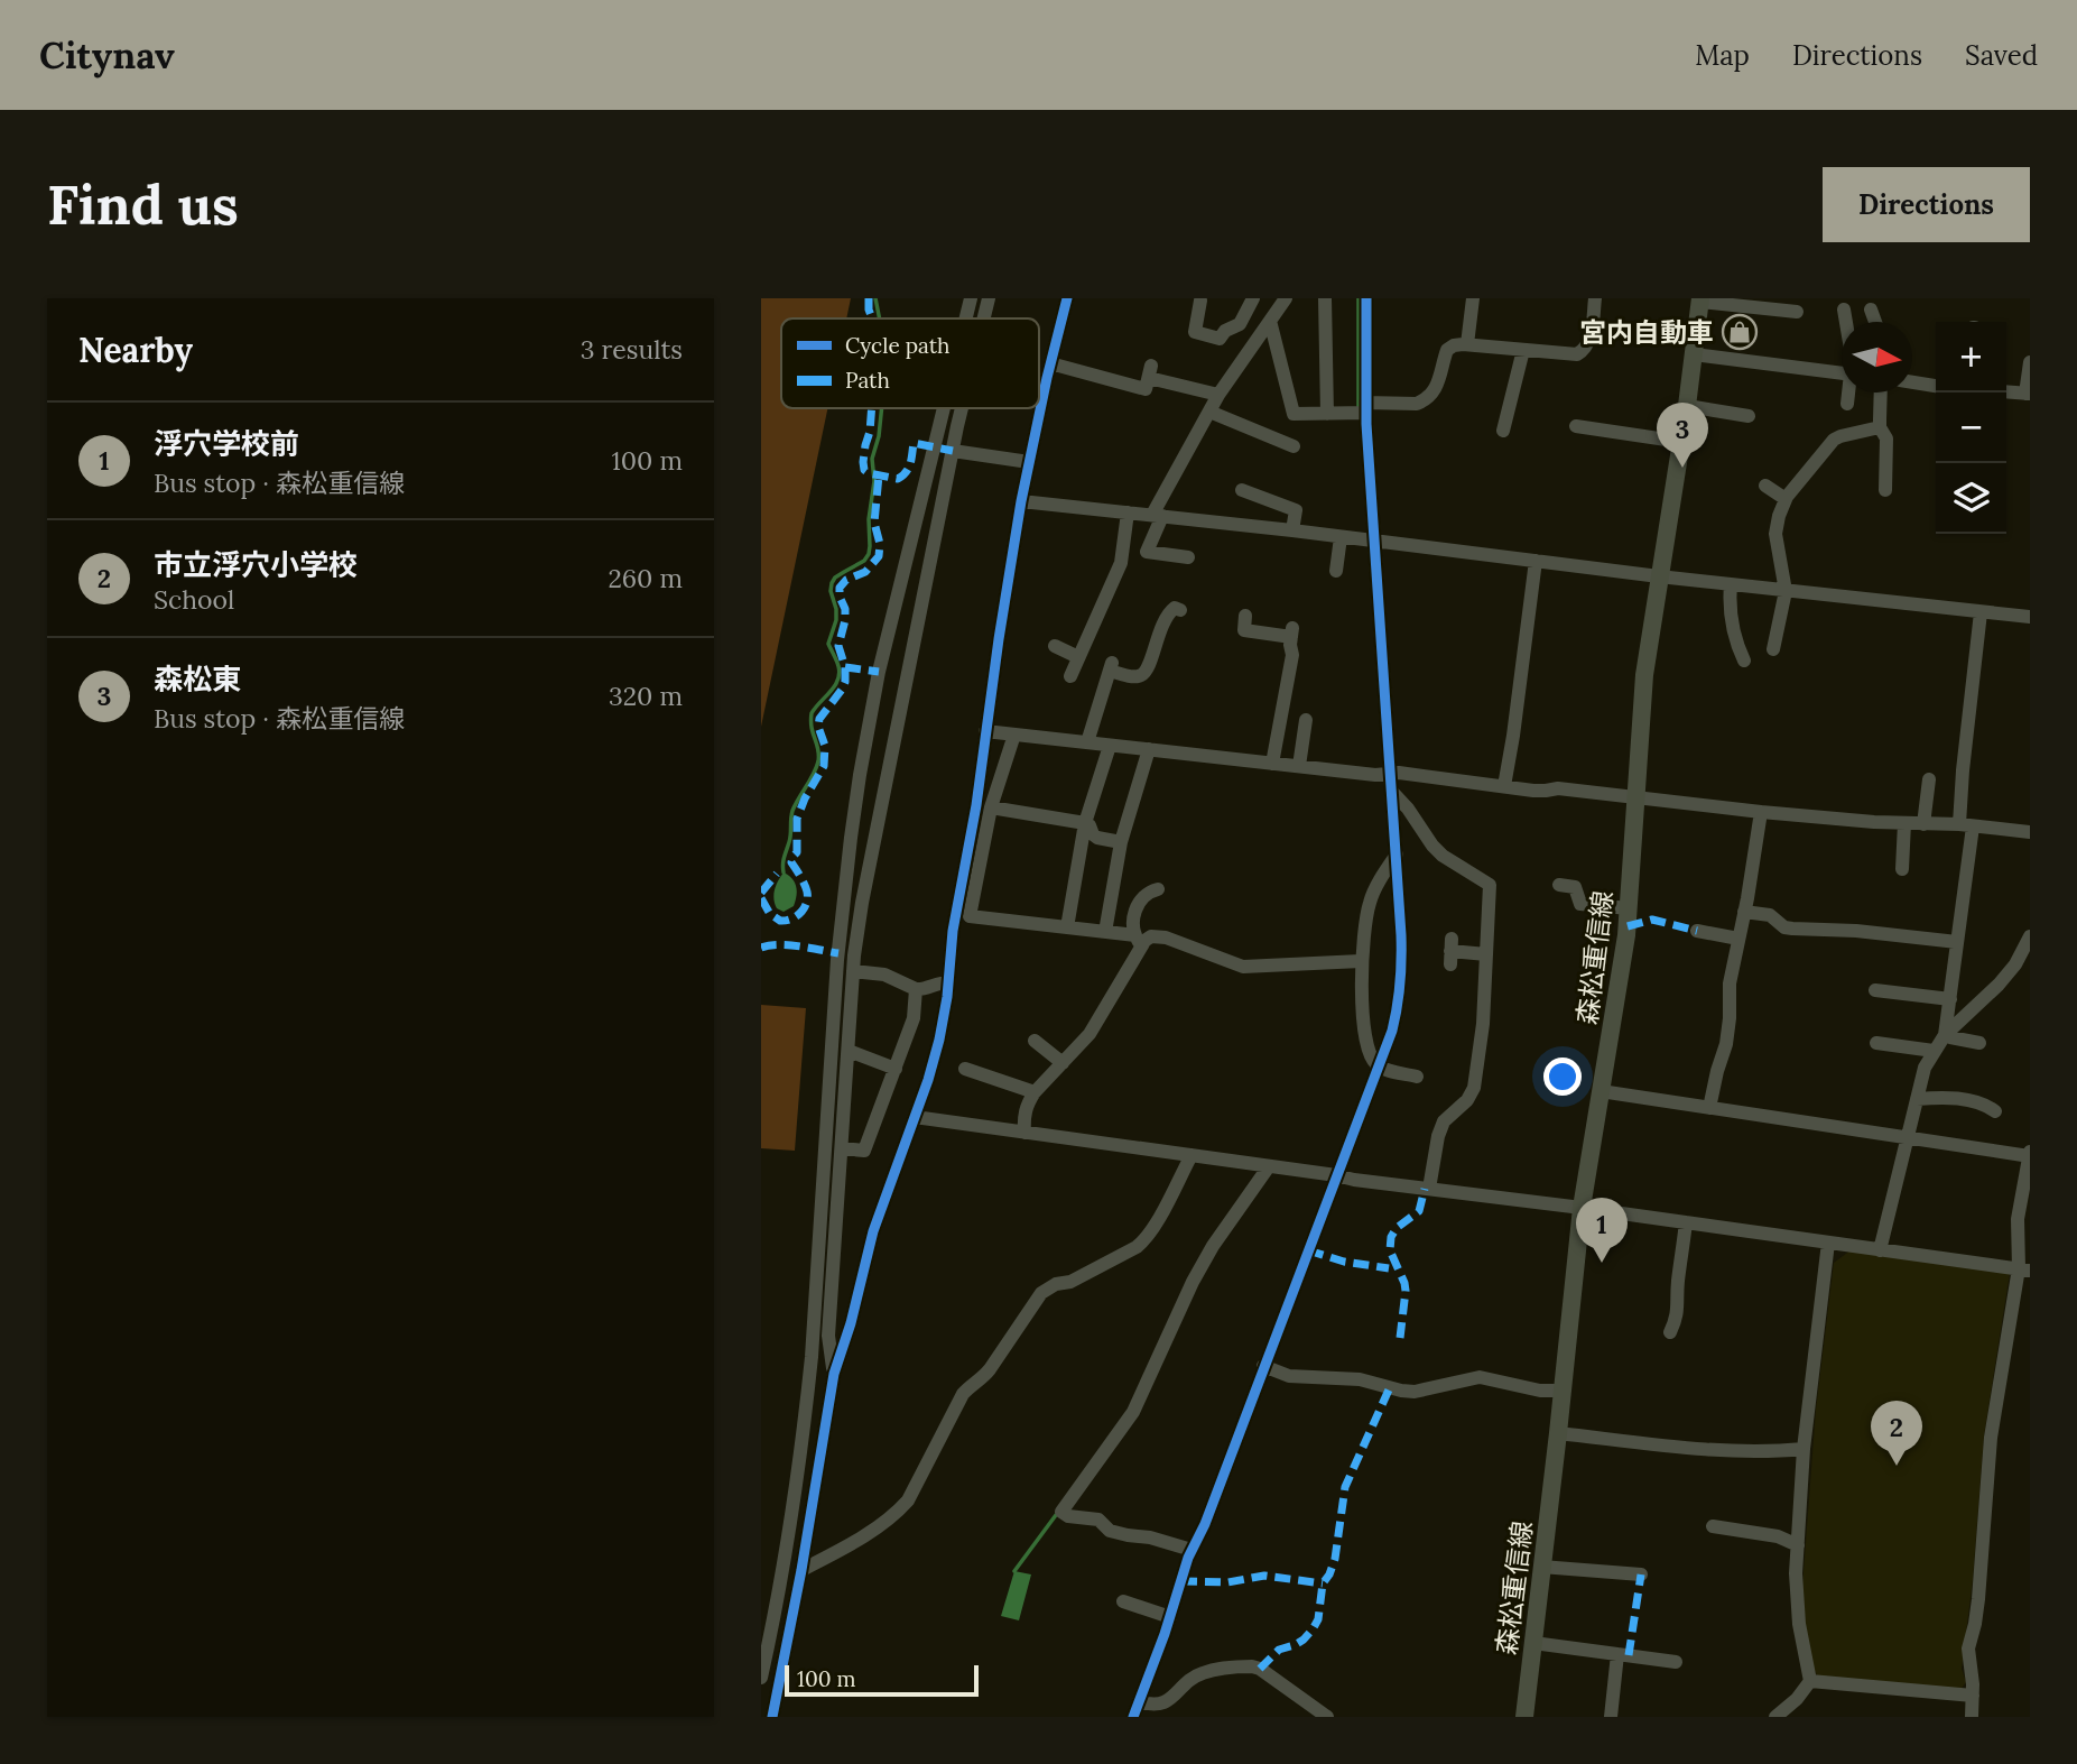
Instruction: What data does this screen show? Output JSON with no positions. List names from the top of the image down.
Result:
{
  "streets": {
    "main road": ["森松重信線"]
  },
  "places": {
    "shop": ["宮内自動車"]
  },
  "legend": ["Cycle path", "Path"],
  "scale_bar": "100 m",
  "north": "right",
  "page": {
    "header": "Citynav",
    "nav": ["Map", "Directions", "Saved"],
    "buttons": "Directions",
    "title": "Find us",
    "heading": ["Nearby", "3 results"],
    "map_buttons": ["+", "−"],
    "list": [
      {
        "mark": "1",
        "name": "浮穴学校前",
        "note": "Bus stop · 森松重信線",
        "value": "100 m"
      },
      {
        "mark": "2",
        "name": "市立浮穴小学校",
        "note": "School",
        "value": "260 m"
      },
      {
        "mark": "3",
        "name": "森松東",
        "note": "Bus stop · 森松重信線",
        "value": "320 m"
      }
    ],
    "pins": ["3", "1", "2"],
    "scale": "100 m"
  }
}
